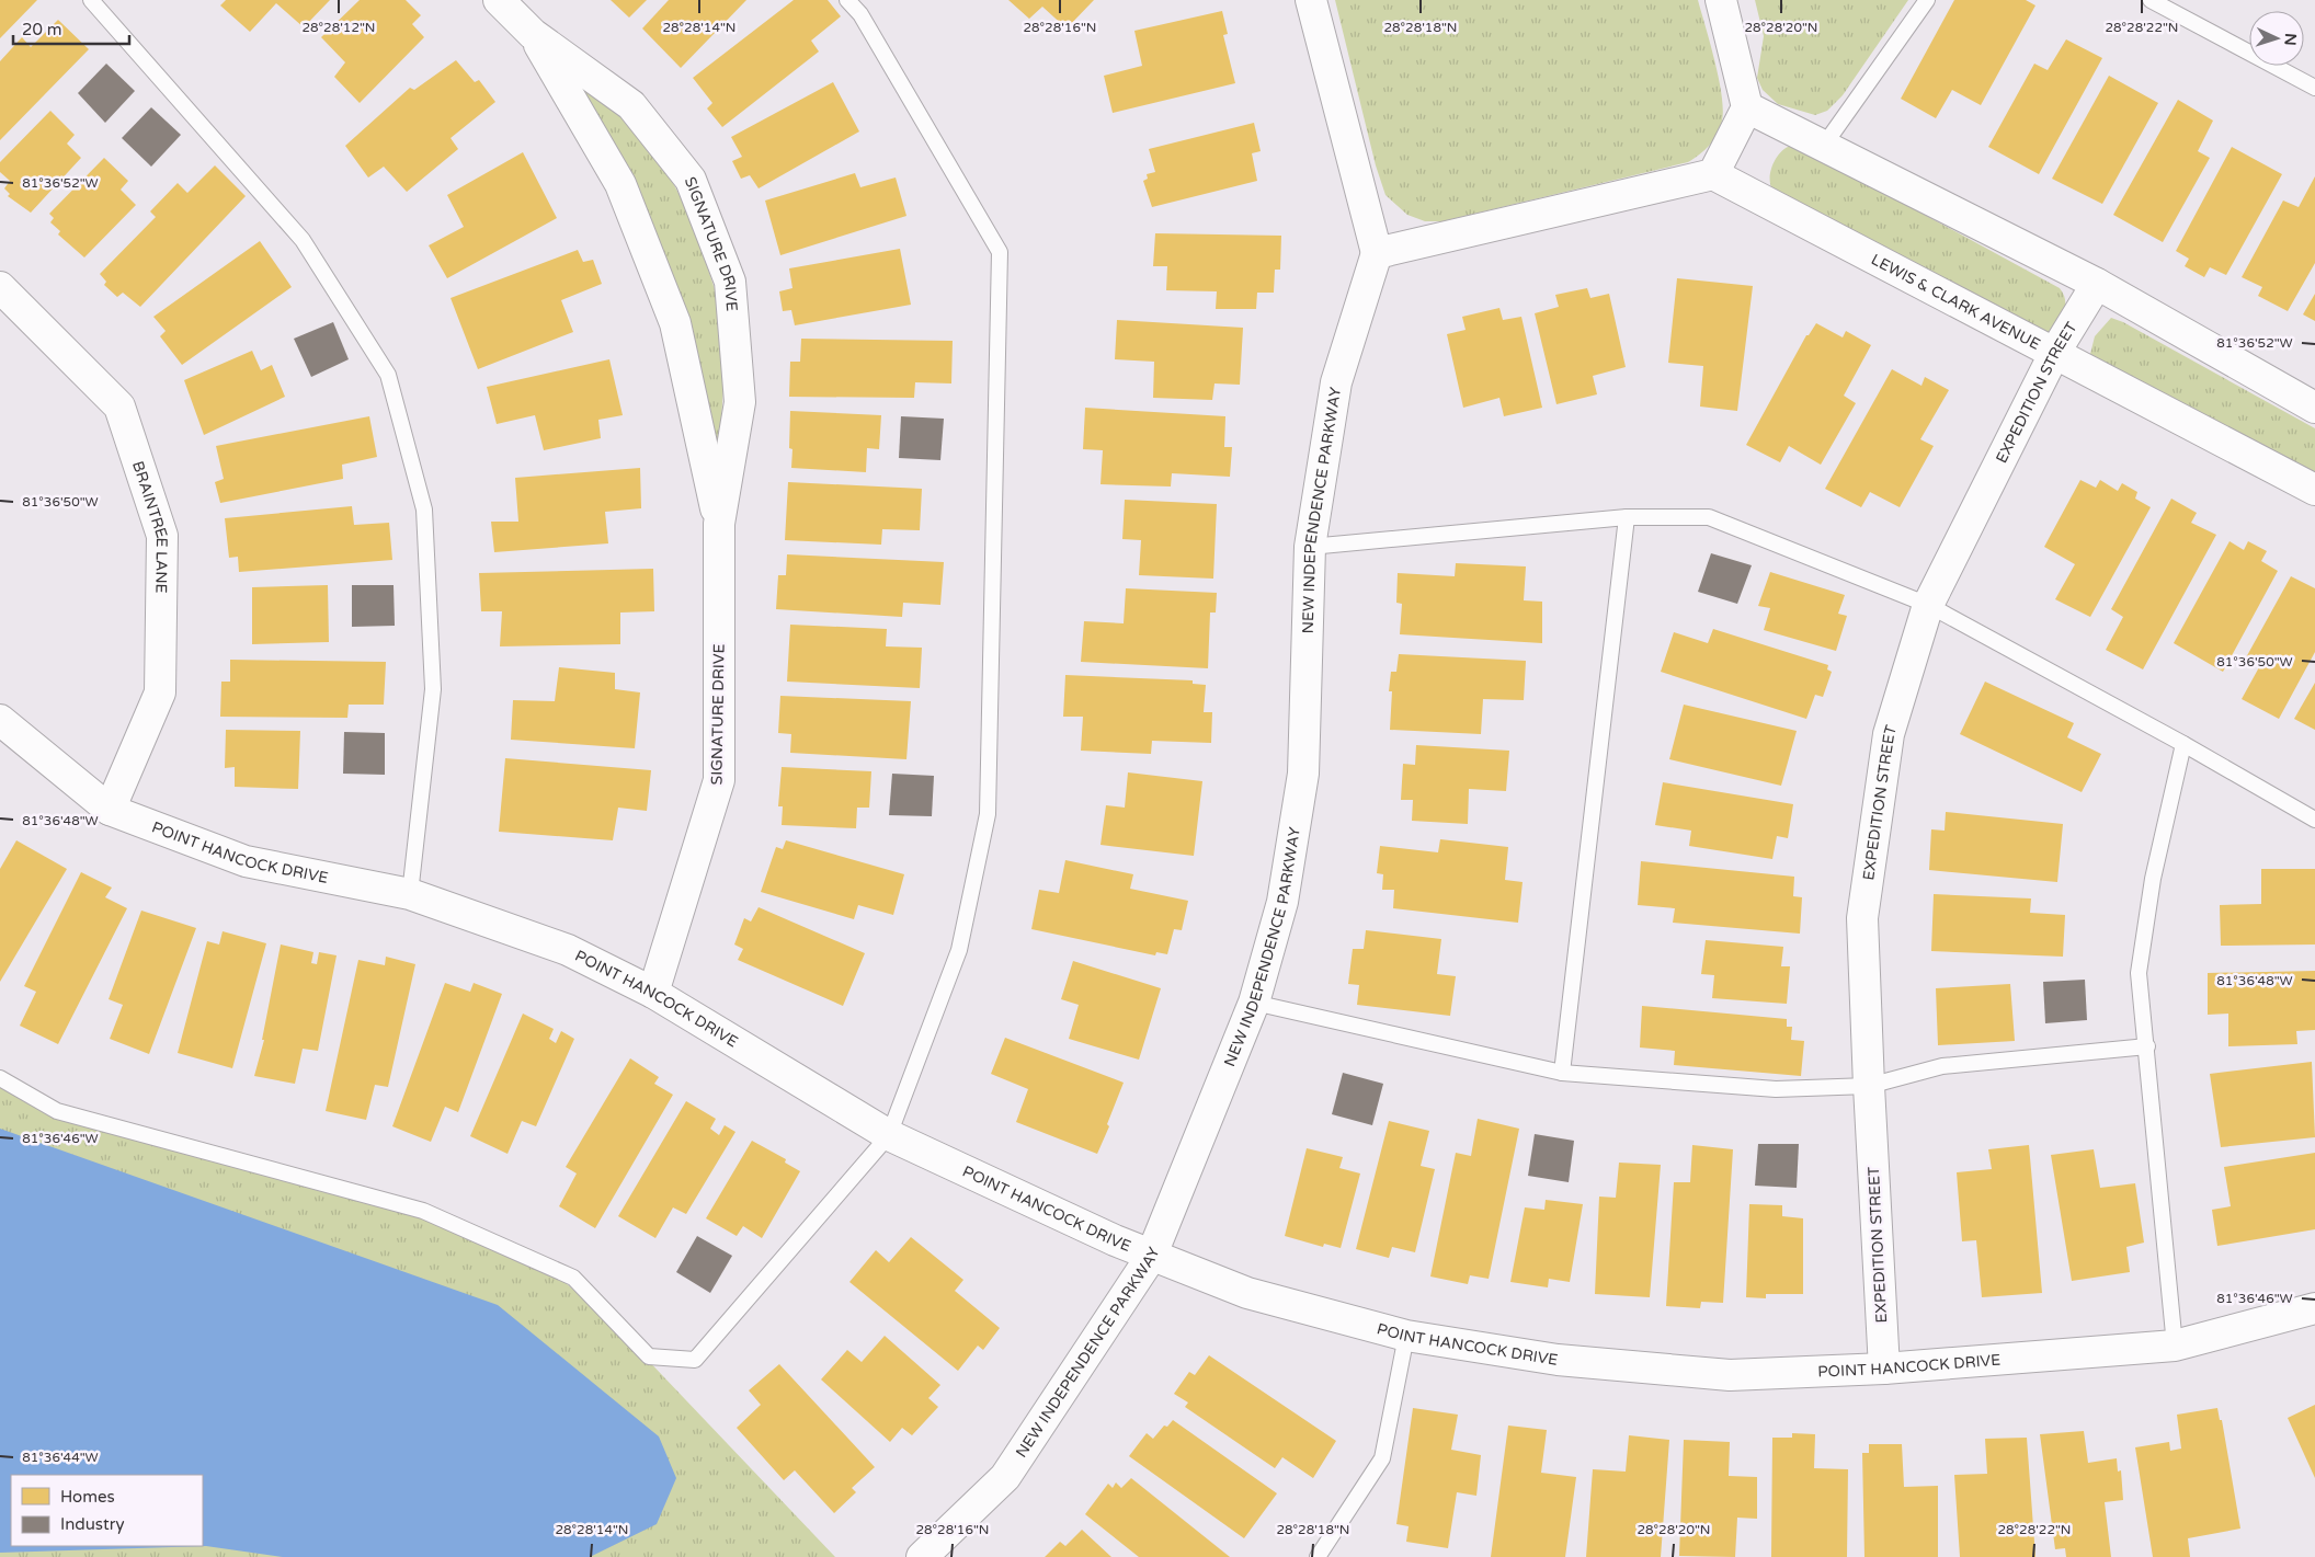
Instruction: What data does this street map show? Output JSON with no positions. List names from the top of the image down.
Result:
{
  "streets": {
    "street": [
      "SIGNATURE DRIVE",
      "LEWIS & CLARK AVENUE",
      "EXPEDITION STREET",
      "NEW INDEPENDENCE PARKWAY",
      "BRAINTREE LANE",
      "POINT HANCOCK DRIVE"
    ]
  },
  "crossings": [
    ["SIGNATURE DRIVE", "POINT HANCOCK DRIVE"],
    ["LEWIS & CLARK AVENUE", "EXPEDITION STREET"],
    ["EXPEDITION STREET", "POINT HANCOCK DRIVE"],
    ["NEW INDEPENDENCE PARKWAY", "POINT HANCOCK DRIVE"],
    ["BRAINTREE LANE", "POINT HANCOCK DRIVE"]
  ],
  "legend": ["Homes", "Industry"],
  "scale_bar": "20 m",
  "north": "right",
  "coordinates": [
    "28°28'12\"N",
    "28°28'14\"N",
    "28°28'16\"N",
    "28°28'18\"N",
    "28°28'20\"N",
    "28°28'22\"N",
    "81°36'52\"W",
    "81°36'50\"W",
    "81°36'48\"W",
    "81°36'46\"W",
    "81°36'44\"W"
  ]
}
